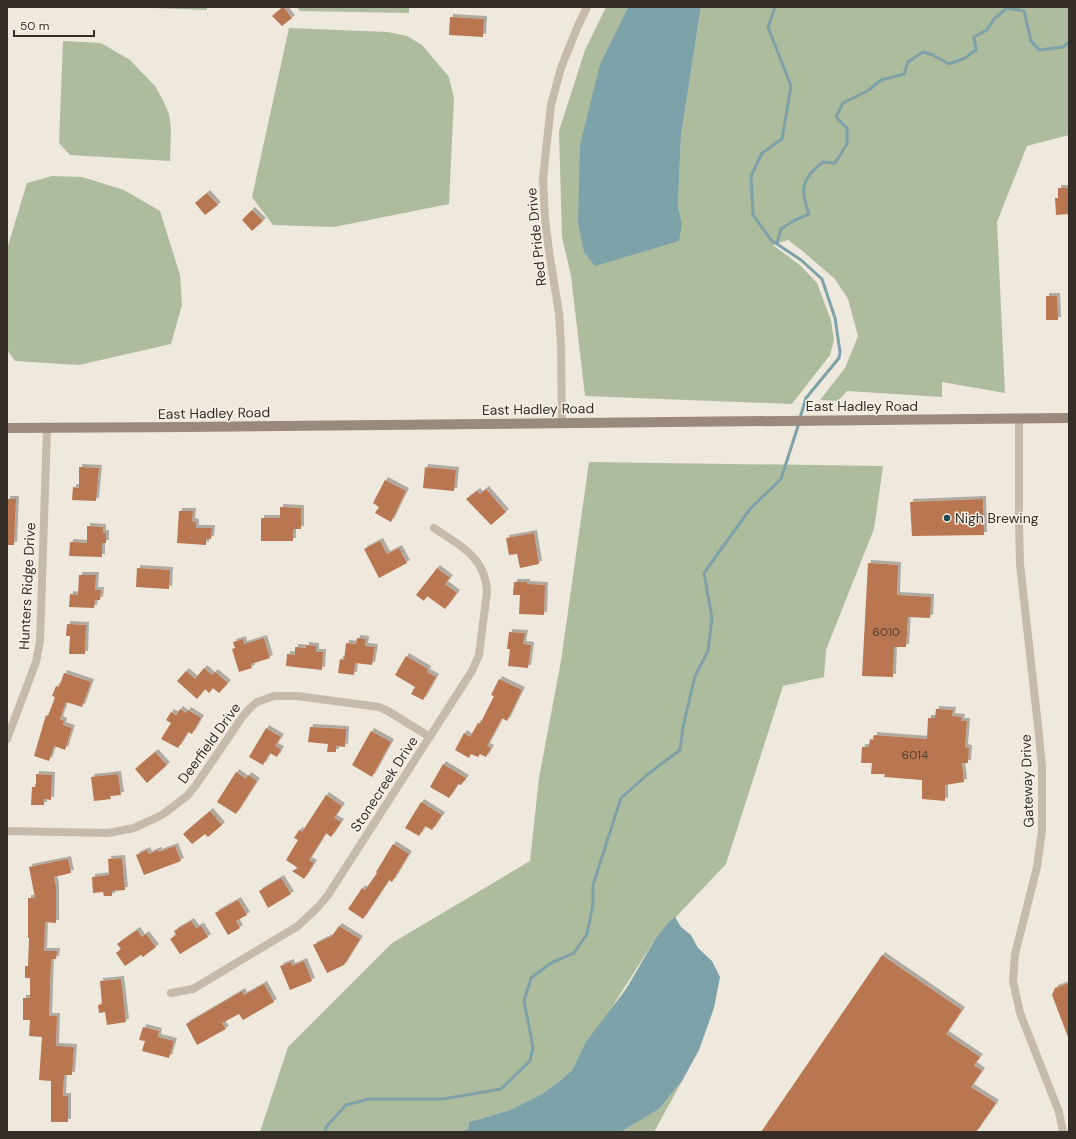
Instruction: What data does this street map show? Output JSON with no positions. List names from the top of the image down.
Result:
{
  "streets": {
    "street": [
      "Red Pride Drive",
      "East Hadley Road",
      "Hunters Ridge Drive",
      "Deerfield Drive",
      "Gateway Drive",
      "Stonecreek Drive"
    ]
  },
  "crossings": [
    ["Red Pride Drive", "East Hadley Road"],
    ["East Hadley Road", "Hunters Ridge Drive"],
    ["East Hadley Road", "Gateway Drive"],
    ["Deerfield Drive", "Stonecreek Drive"]
  ],
  "places": ["Nigh Brewing"],
  "house_numbers": ["6010", "6014"],
  "scale_bar": "50 m"
}
